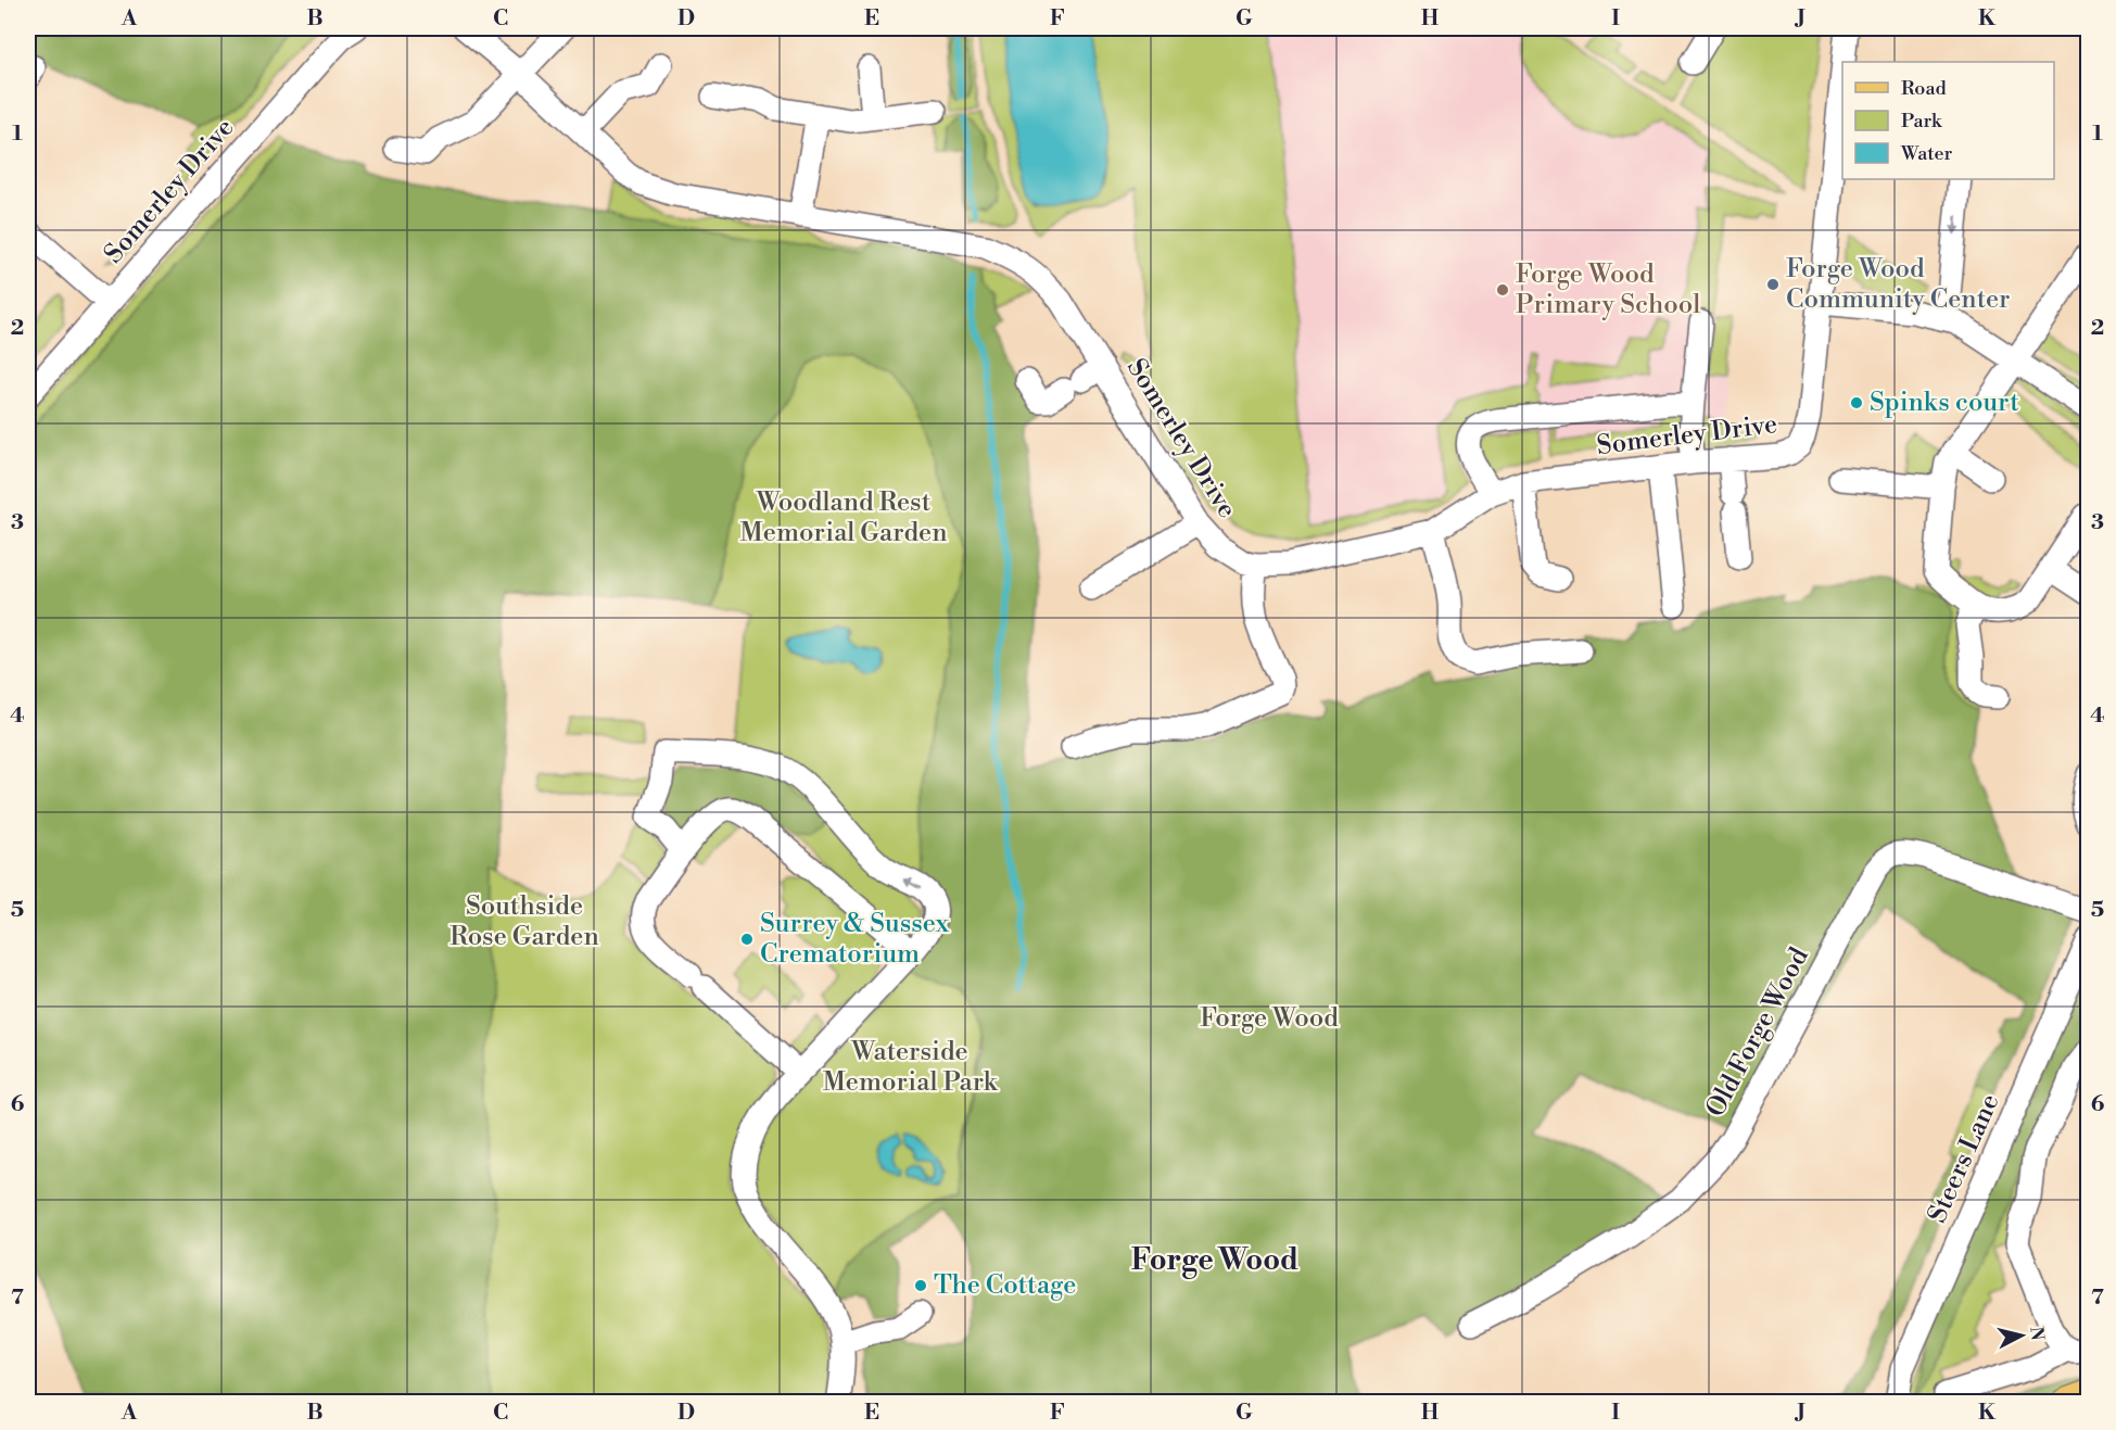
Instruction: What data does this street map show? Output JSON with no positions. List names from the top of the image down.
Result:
{
  "streets": {
    "street": ["Somerley Drive", "Old Forge Wood", "Steers Lane"]
  },
  "districts": ["Forge Wood"],
  "parks": [
    "Woodland Rest Memorial Garden",
    "Southside Rose Garden",
    "Forge Wood",
    "Waterside Memorial Park"
  ],
  "places": [
    "Forge Wood Community Center",
    "Forge Wood Primary School",
    "Spinks court",
    "Surrey & Sussex Crematorium",
    "The Cottage"
  ],
  "legend": ["Road", "Park", "Water"],
  "north": "right",
  "grid": {
    "columns": [
      "A",
      "B",
      "C",
      "D",
      "E",
      "F",
      "G",
      "H",
      "I",
      "J",
      "K"
    ],
    "rows": [
      "1",
      "2",
      "3",
      "4",
      "5",
      "6",
      "7"
    ]
  }
}
